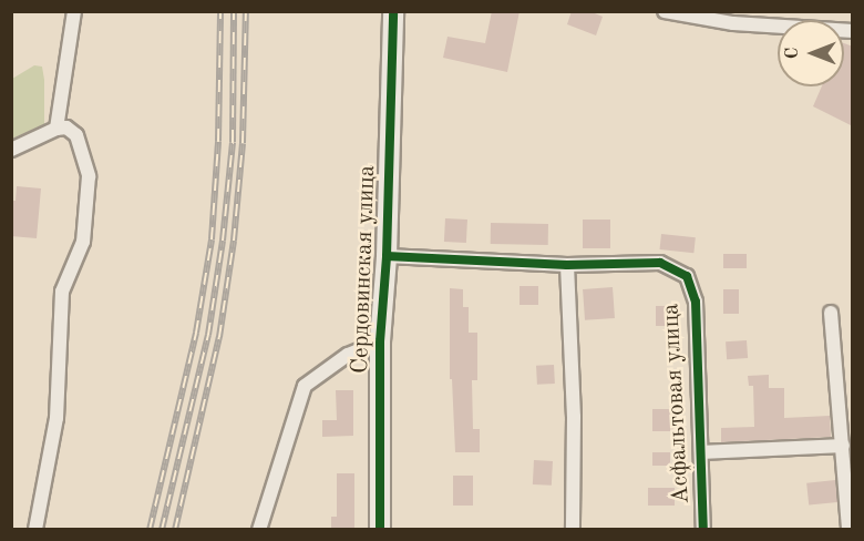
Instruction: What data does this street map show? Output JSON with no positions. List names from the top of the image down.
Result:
{
  "streets": {
    "street": ["Сердовинская улица", "Асфальтовая улица"]
  },
  "north": "left"
}
